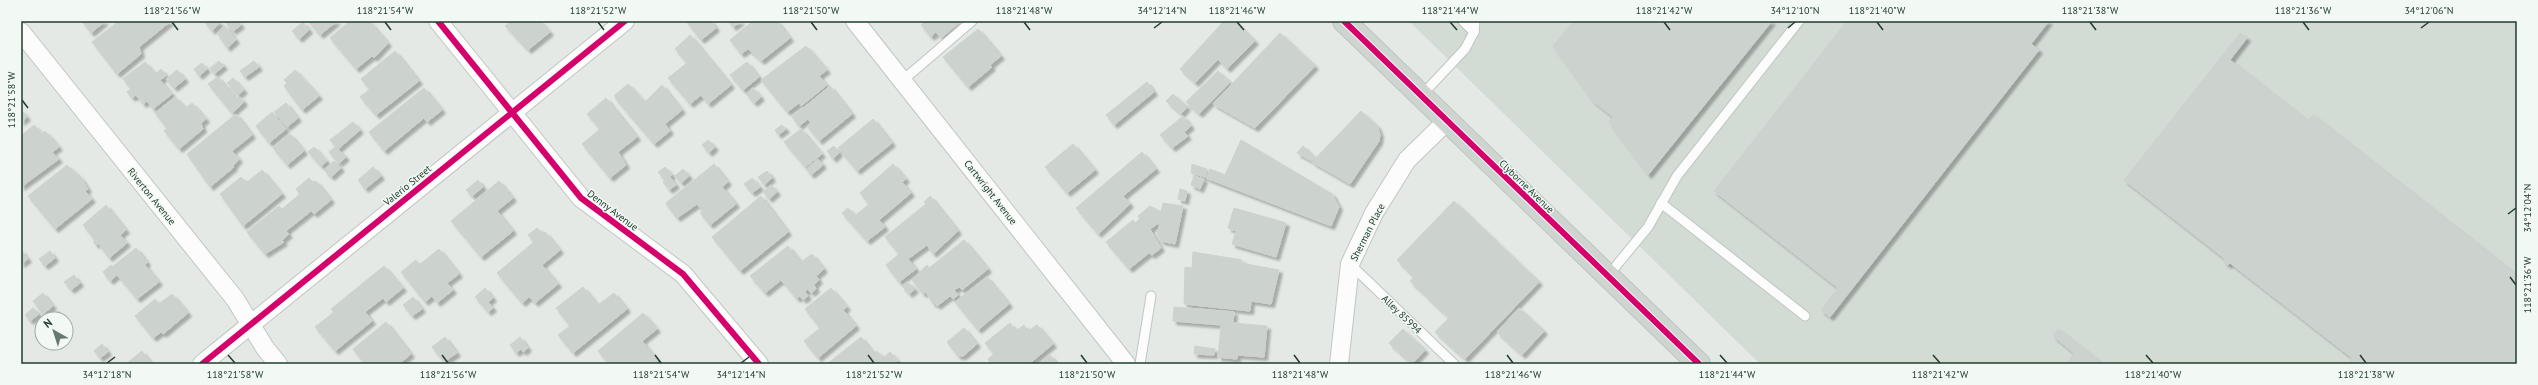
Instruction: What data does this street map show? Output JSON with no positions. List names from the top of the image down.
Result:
{
  "streets": {
    "main road": ["Clyborne Avenue"],
    "street": [
      "Valerio Street",
      "Cartwright Avenue",
      "Riverton Avenue",
      "Denny Avenue",
      "Sherman Place"
    ],
    "lane": ["Alley 85994"]
  },
  "crossings": [
    ["Valerio Street", "Riverton Avenue"],
    ["Valerio Street", "Denny Avenue"],
    ["Clyborne Avenue", "Sherman Place"],
    ["Sherman Place", "Alley 85994"]
  ],
  "north": "top left",
  "coordinates": [
    "118°21'56\"W",
    "118°21'54\"W",
    "118°21'52\"W",
    "118°21'50\"W",
    "118°21'48\"W",
    "34°12'14\"N",
    "118°21'46\"W",
    "118°21'44\"W",
    "118°21'42\"W",
    "34°12'10\"N",
    "118°21'40\"W",
    "118°21'38\"W",
    "118°21'36\"W",
    "34°12'06\"N",
    "118°21'58\"W",
    "34°12'04\"N",
    "34°12'18\"N"
  ]
}
